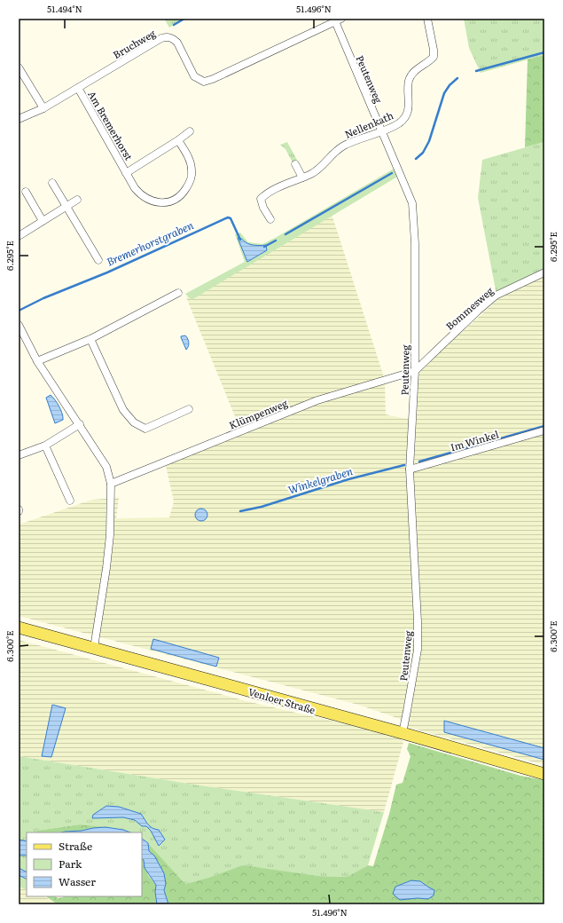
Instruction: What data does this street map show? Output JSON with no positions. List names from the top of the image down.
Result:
{
  "streets": {
    "main road": ["Venloer Straße"],
    "street": [
      "Bruchweg",
      "Peutenweg",
      "Nellenkath",
      "Am Bremerhorst",
      "Bommesweg",
      "Klümpenweg",
      "Im Winkel"
    ]
  },
  "crossings": [
    ["Bruchweg", "Peutenweg"],
    ["Bruchweg", "Am Bremerhorst"],
    ["Peutenweg", "Nellenkath"],
    ["Peutenweg", "Bommesweg"],
    ["Peutenweg", "Klümpenweg"],
    ["Peutenweg", "Im Winkel"],
    ["Peutenweg", "Venloer Straße"],
    ["Bommesweg", "Klümpenweg"]
  ],
  "water": ["Bremerhorstgraben", "Winkelgraben"],
  "legend": ["Straße", "Park", "Wasser"],
  "coordinates": [
    "51.494°N",
    "51.496°N",
    "6.295°E",
    "6.300°E"
  ]
}
